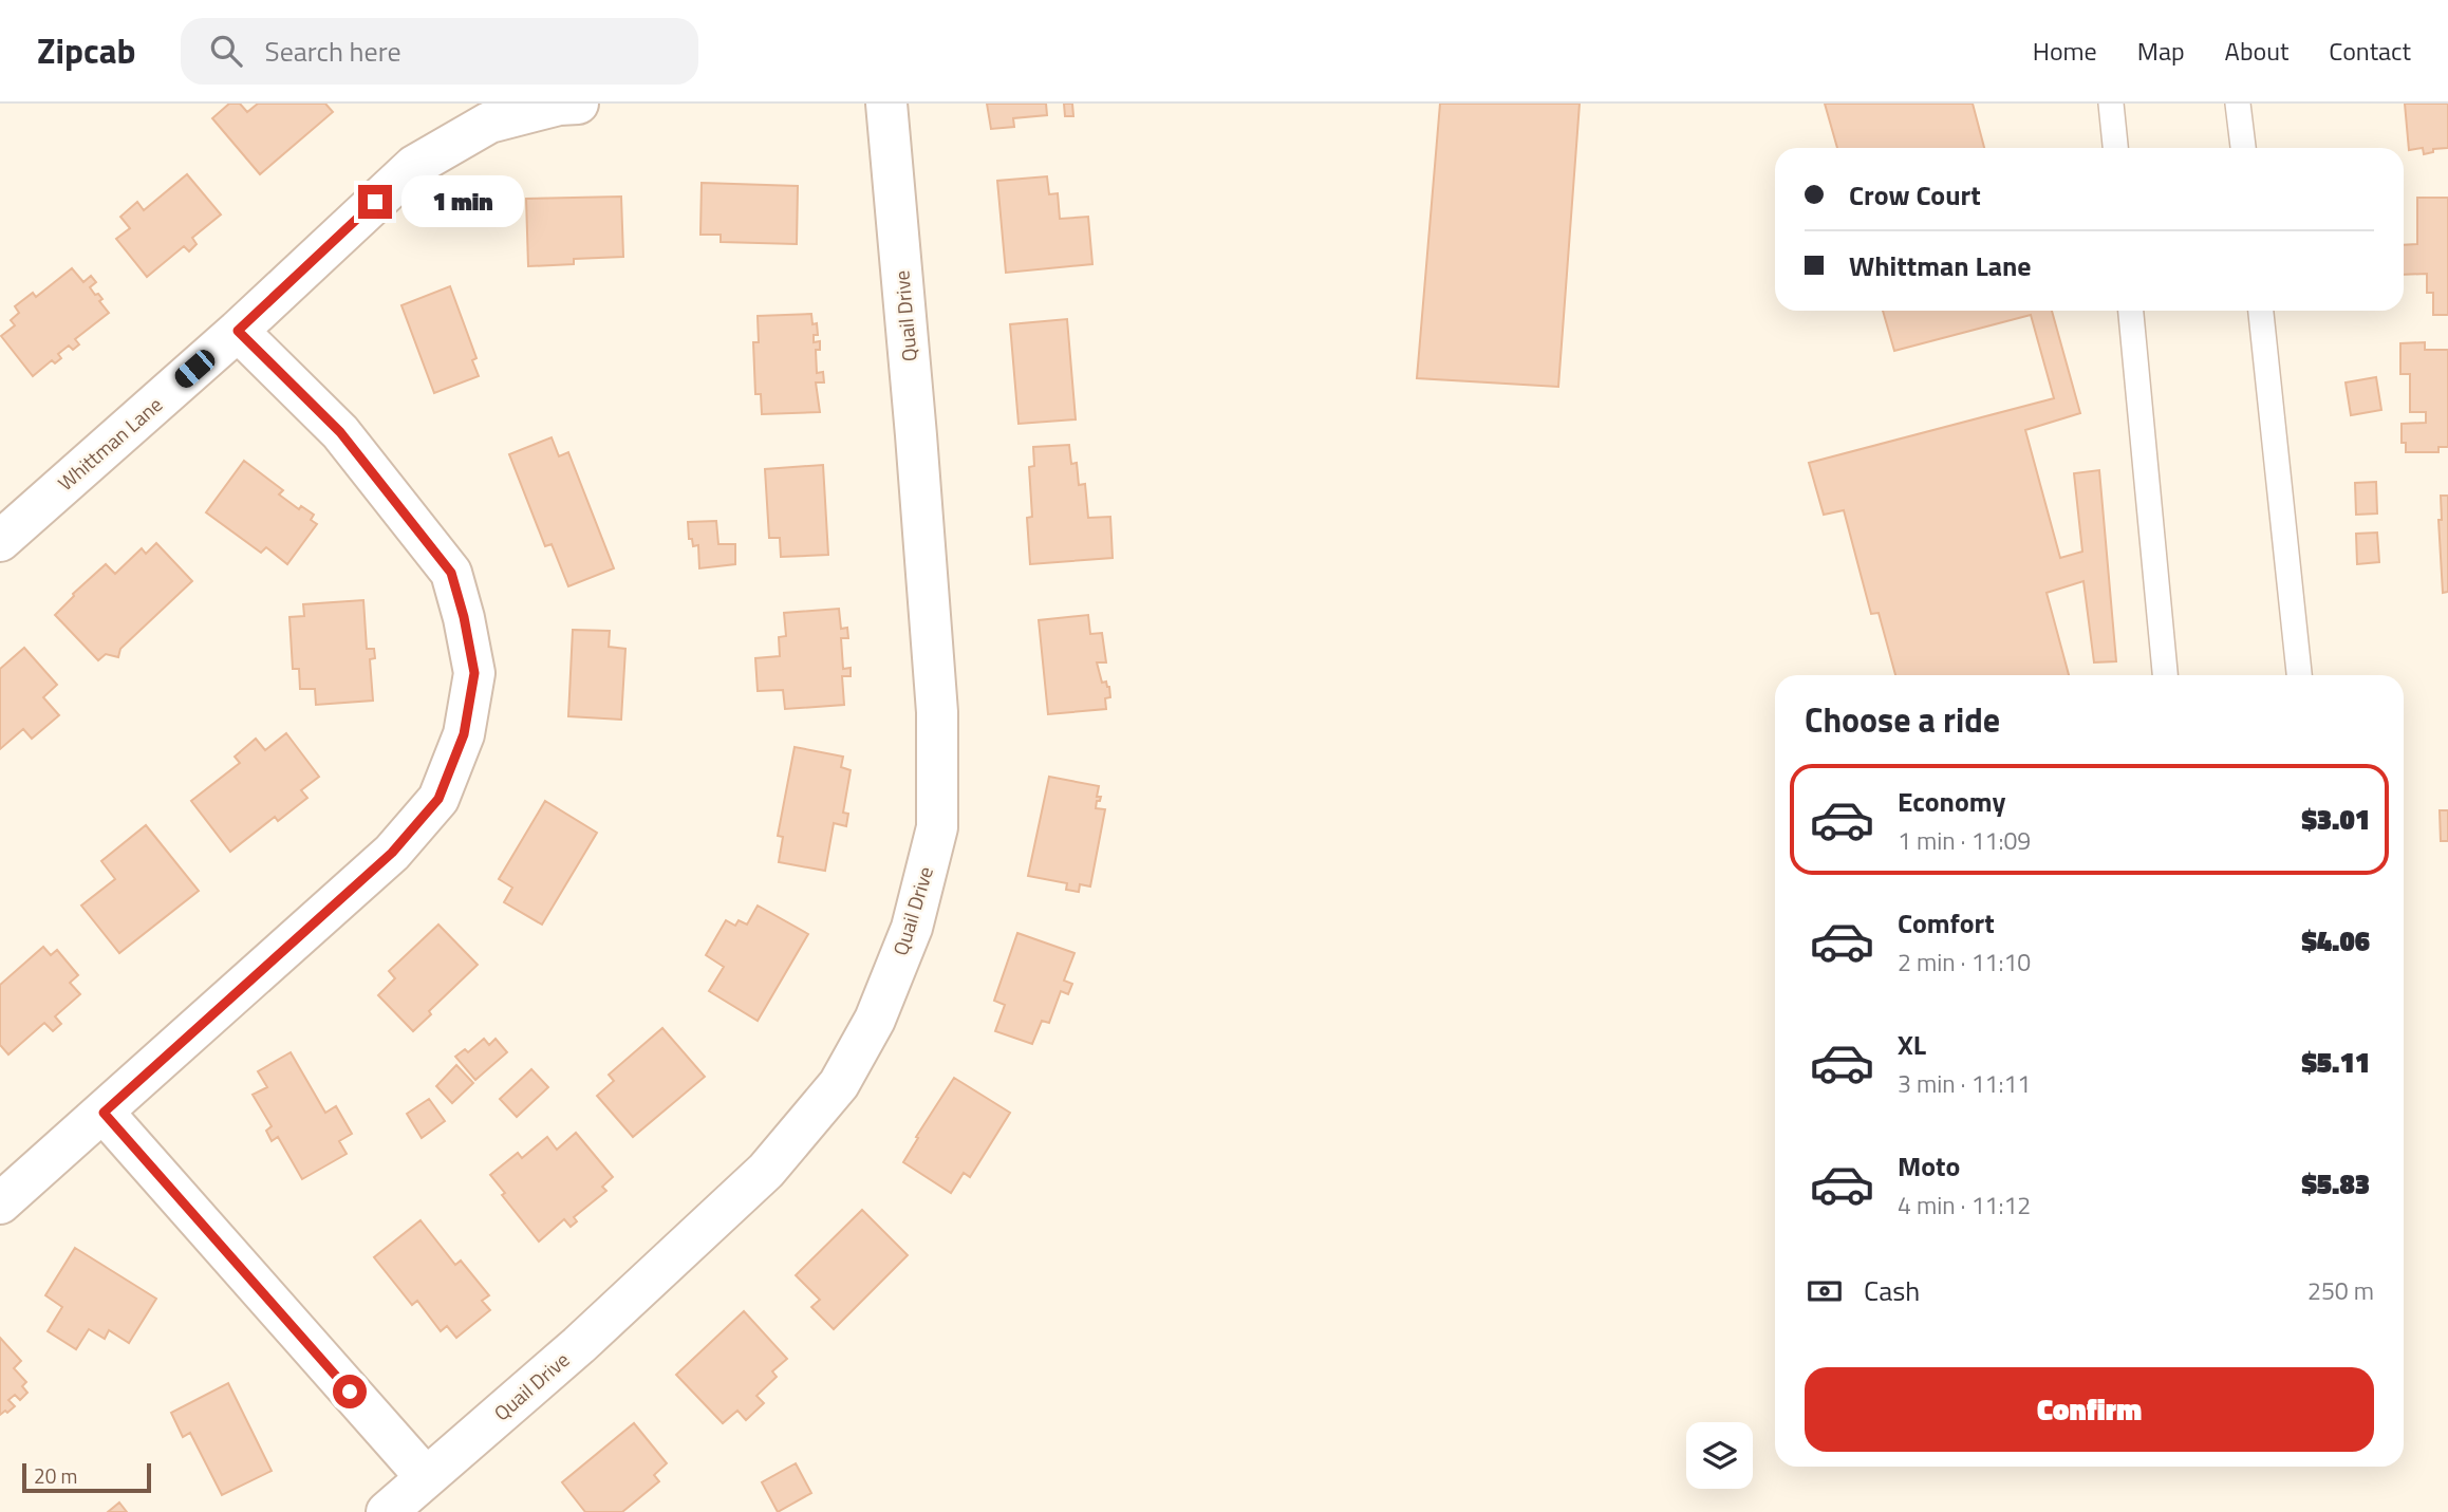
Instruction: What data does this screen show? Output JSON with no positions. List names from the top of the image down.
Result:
{
  "streets": {
    "street": ["Quail Drive", "Whittman Lane"]
  },
  "scale_bar": "20 m",
  "page": {
    "header": "Zipcab",
    "search": "Search here",
    "nav": [
      "Home",
      "Map",
      "About",
      "Contact"
    ],
    "banner": ["Crow Court", "Whittman Lane"],
    "bubble": "1 min",
    "heading": "Choose a ride",
    "list": [
      {
        "name": "Economy",
        "note": "1 min · 11:09",
        "value": "$3.01"
      },
      {
        "name": "Comfort",
        "note": "2 min · 11:10",
        "value": "$4.06"
      },
      {
        "name": "XL",
        "note": "3 min · 11:11",
        "value": "$5.11"
      },
      {
        "name": "Moto",
        "note": "4 min · 11:12",
        "value": "$5.83"
      }
    ],
    "pay": ["Cash", "250 m"],
    "buttons": "Confirm",
    "scale": "20 m"
  }
}
